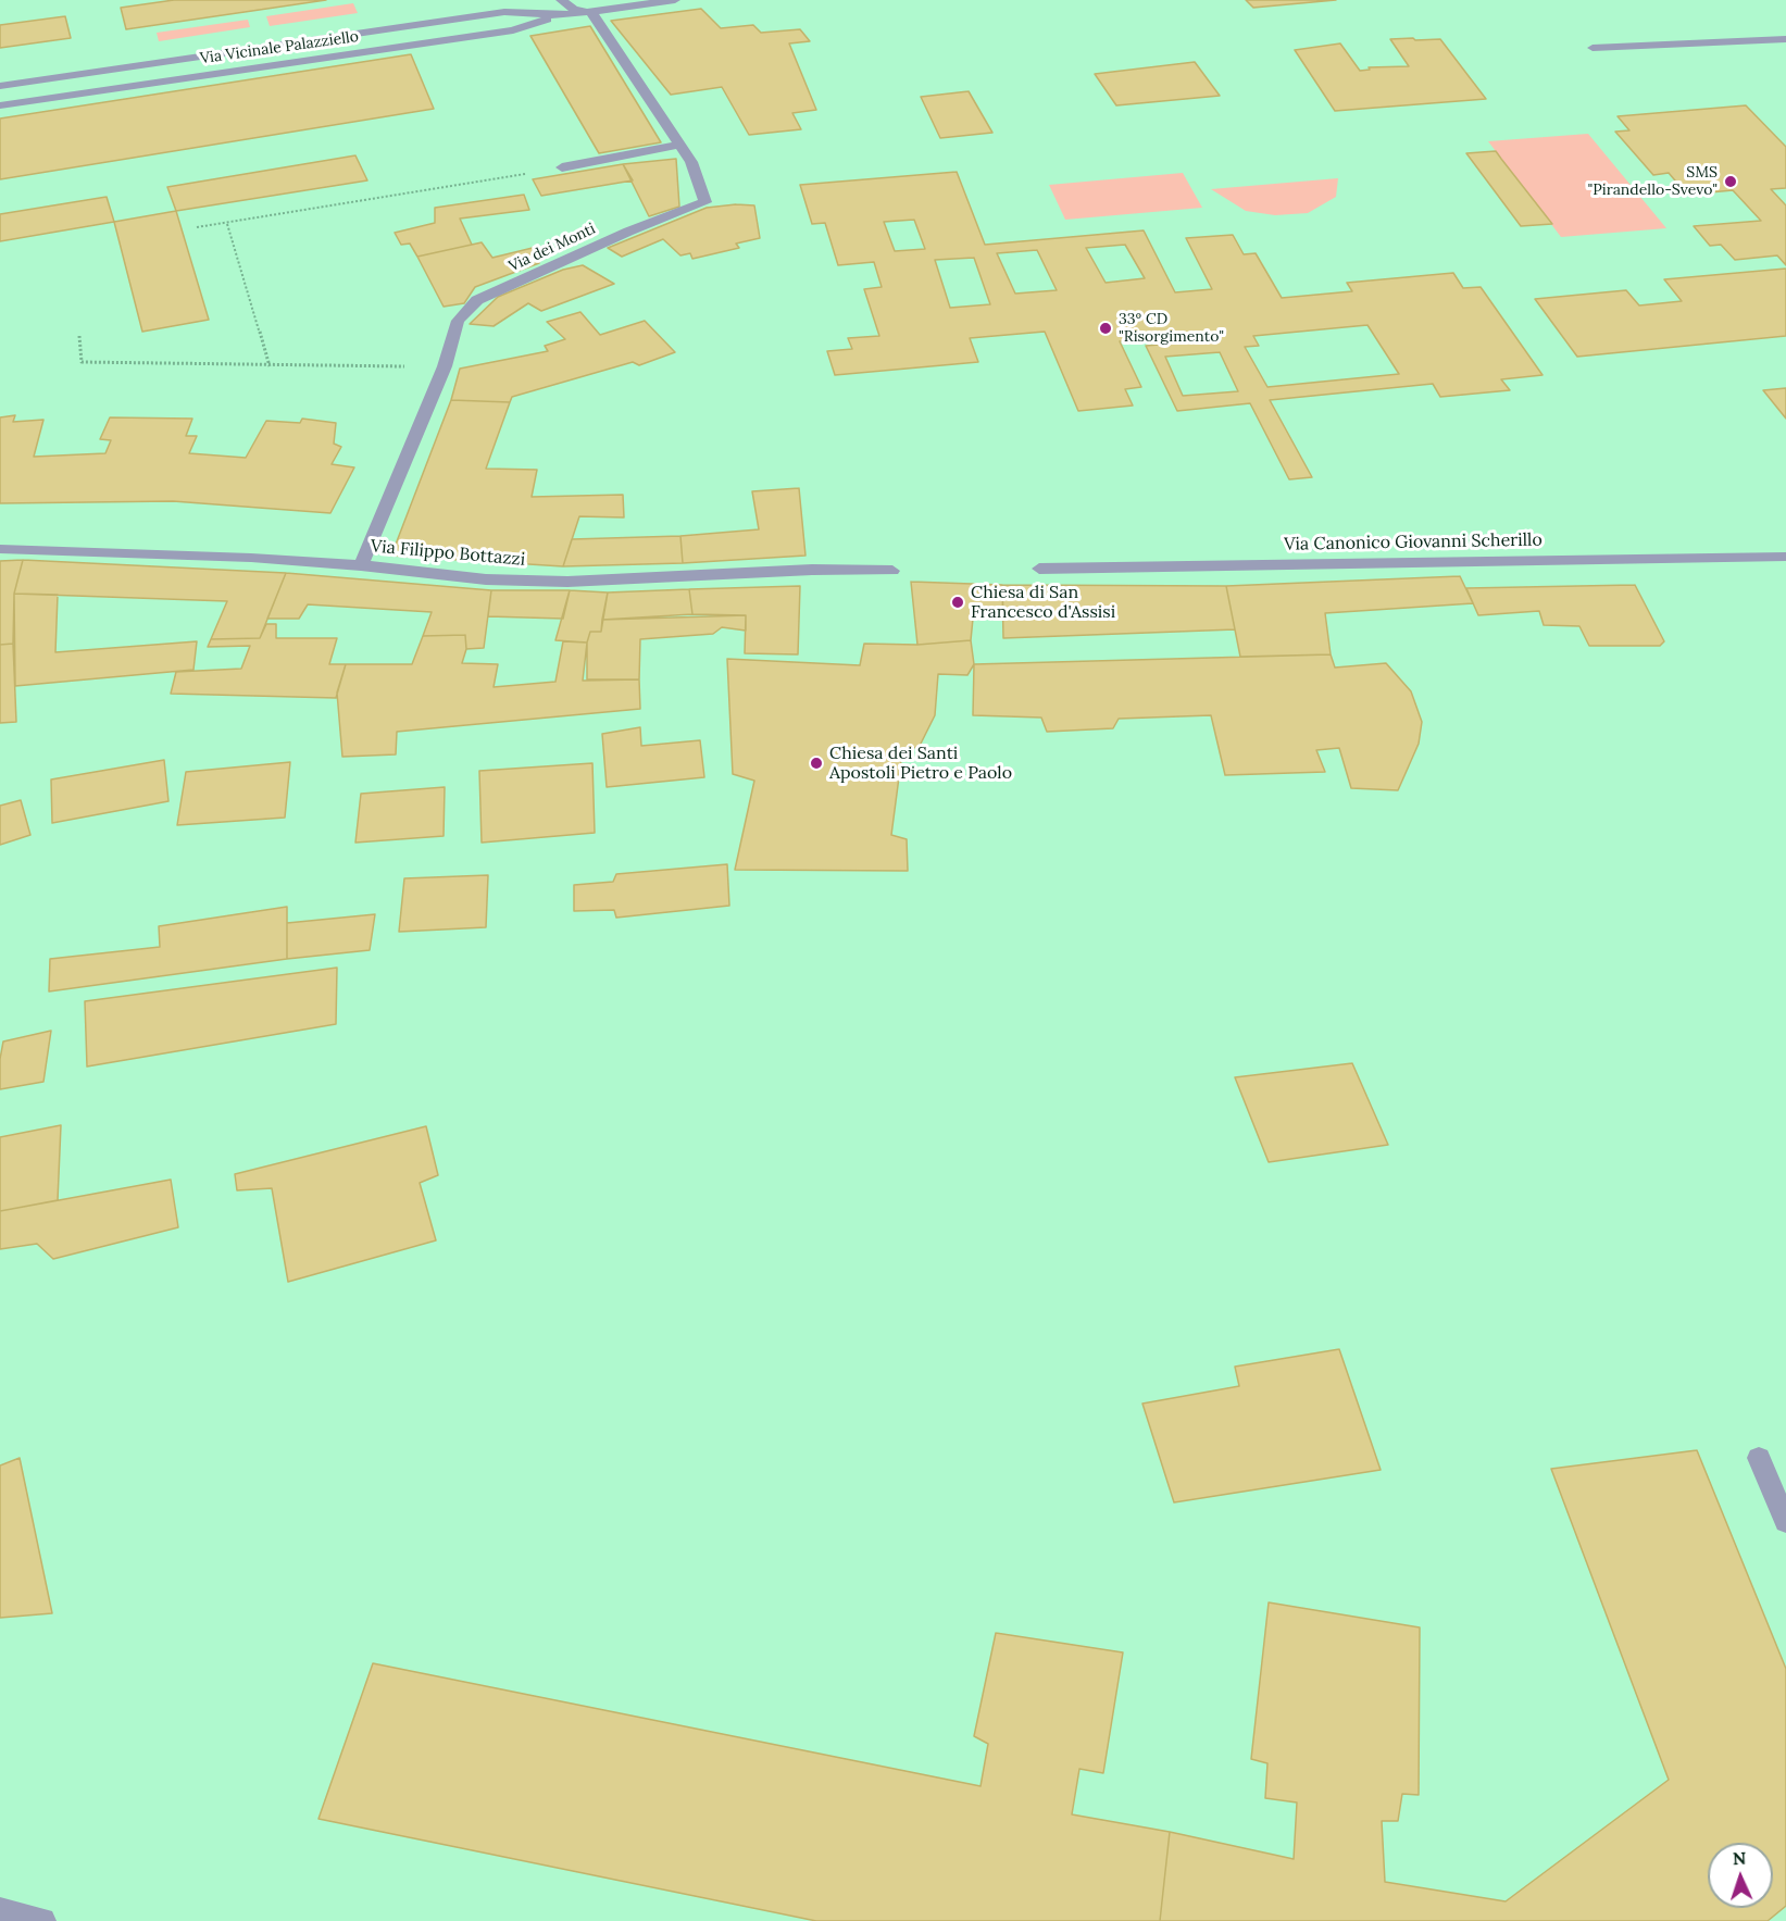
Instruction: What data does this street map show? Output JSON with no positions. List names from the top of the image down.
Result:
{
  "streets": {
    "street": [
      "Via Vicinale Palazziello",
      "Via dei Monti",
      "Via Canonico Giovanni Scherillo",
      "Via Filippo Bottazzi"
    ]
  },
  "crossings": [
    ["Via Vicinale Palazziello", "Via dei Monti"],
    ["Via dei Monti", "Via Filippo Bottazzi"]
  ],
  "places": [
    "SMS \"Pirandello-Svevo\"",
    "33° CD \"Risorgimento\"",
    "Chiesa di San Francesco d'Assisi",
    "Chiesa dei Santi Apostoli Pietro e Paolo"
  ],
  "north": "top"
}
